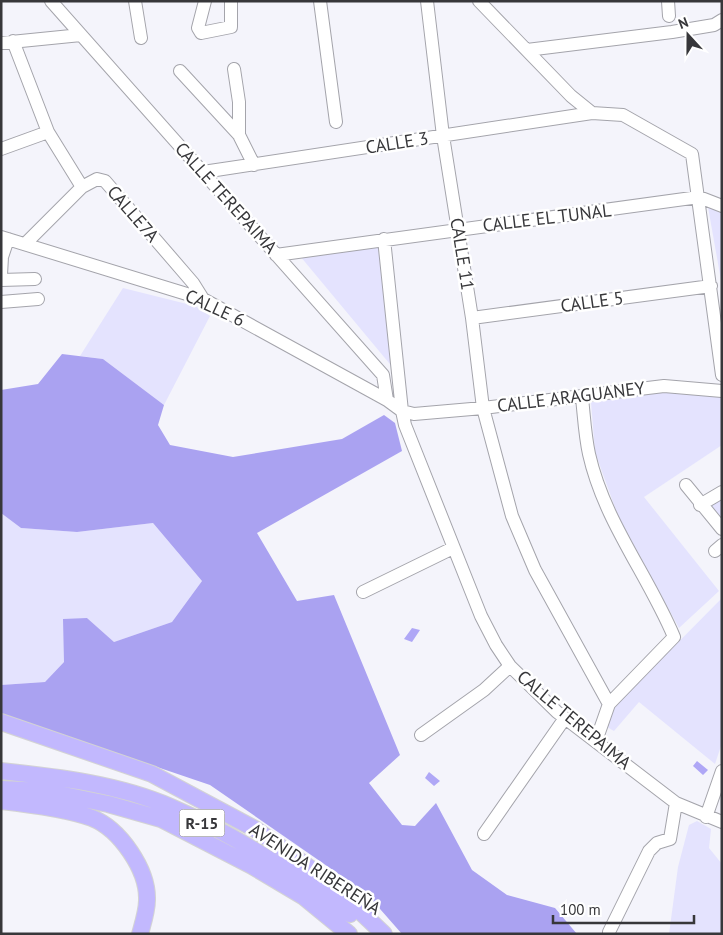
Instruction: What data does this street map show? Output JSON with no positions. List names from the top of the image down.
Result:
{
  "streets": {
    "main road": ["R-15", "AVENIDA RIBEREÑA"],
    "street": [
      "CALLE 3",
      "CALLE TEREPAIMA",
      "CALLE7A",
      "CALLE EL TUNAL",
      "CALLE 11",
      "CALLE 5",
      "CALLE 6",
      "CALLE ARAGUANEY"
    ]
  },
  "crossings": [
    ["CALLE 3", "CALLE TEREPAIMA"],
    ["CALLE 3", "CALLE 11"],
    ["CALLE TEREPAIMA", "CALLE EL TUNAL"],
    ["CALLE TEREPAIMA", "CALLE 6"],
    ["CALLE7A", "CALLE 6"],
    ["CALLE EL TUNAL", "CALLE 11"],
    ["CALLE 11", "CALLE 5"],
    ["CALLE 11", "CALLE ARAGUANEY"]
  ],
  "scale_bar": "100 m",
  "north": "top"
}
